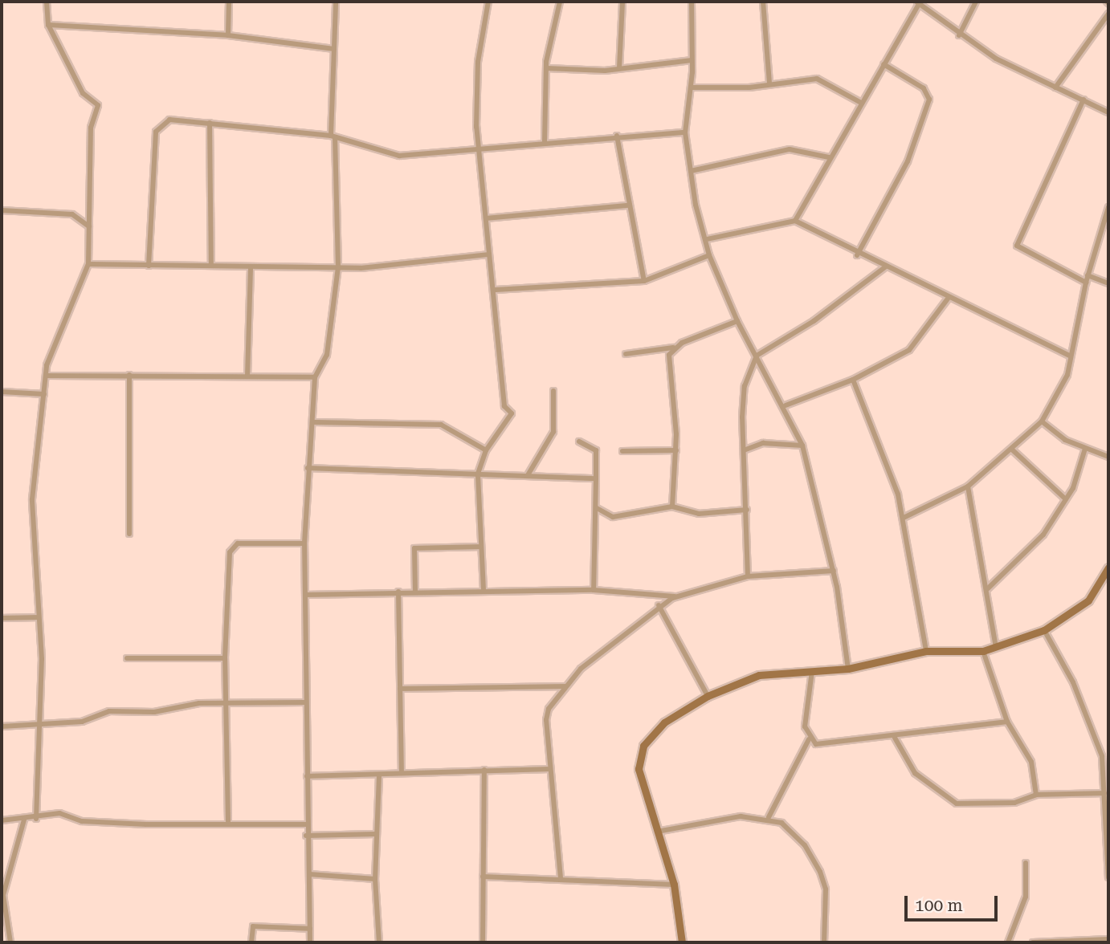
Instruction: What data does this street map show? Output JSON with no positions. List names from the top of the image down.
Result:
{
  "scale_bar": "100 m"
}
